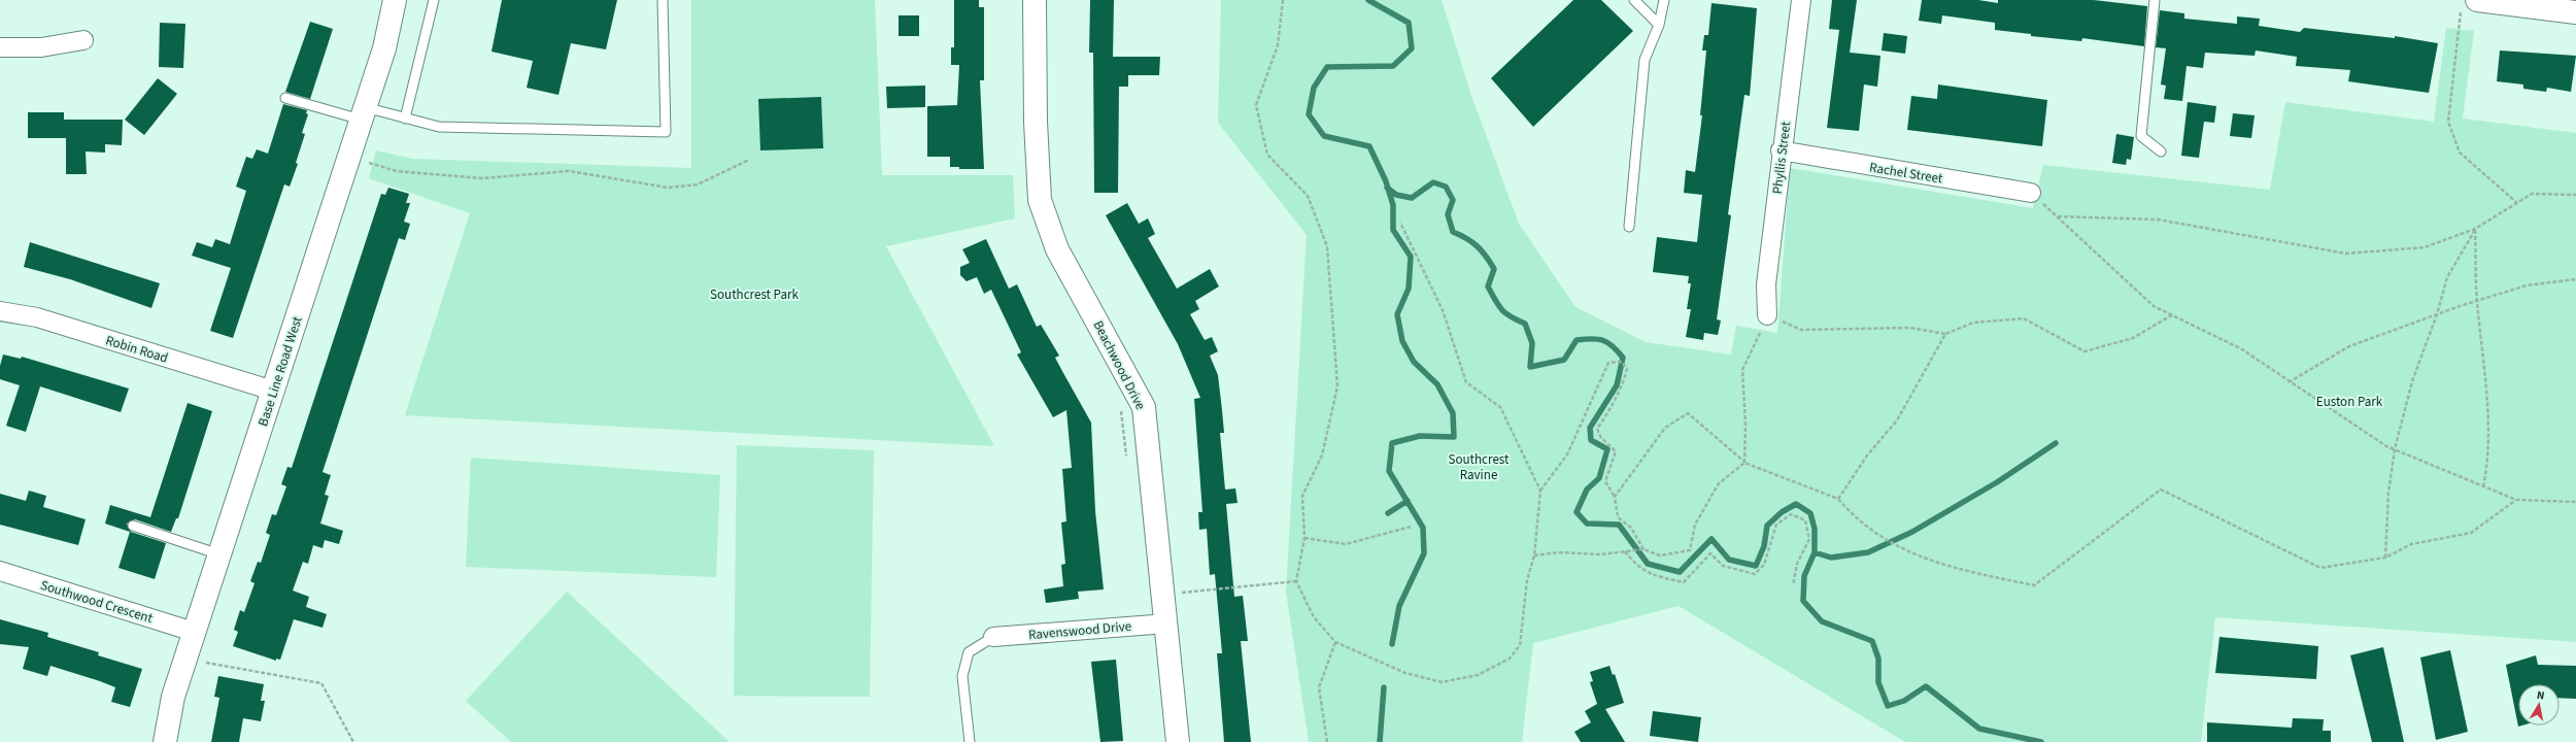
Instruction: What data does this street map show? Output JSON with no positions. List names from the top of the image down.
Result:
{
  "streets": {
    "street": [
      "Phyllis Street",
      "Rachel Street",
      "Robin Road",
      "Beachwood Drive",
      "Base Line Road West",
      "Southwood Crescent",
      "Ravenswood Drive"
    ]
  },
  "crossings": [
    ["Phyllis Street", "Rachel Street"],
    ["Robin Road", "Base Line Road West"],
    ["Beachwood Drive", "Ravenswood Drive"],
    ["Base Line Road West", "Southwood Crescent"]
  ],
  "parks": ["Southcrest Park", "Euston Park", "Southcrest Ravine"],
  "north": "top"
}
